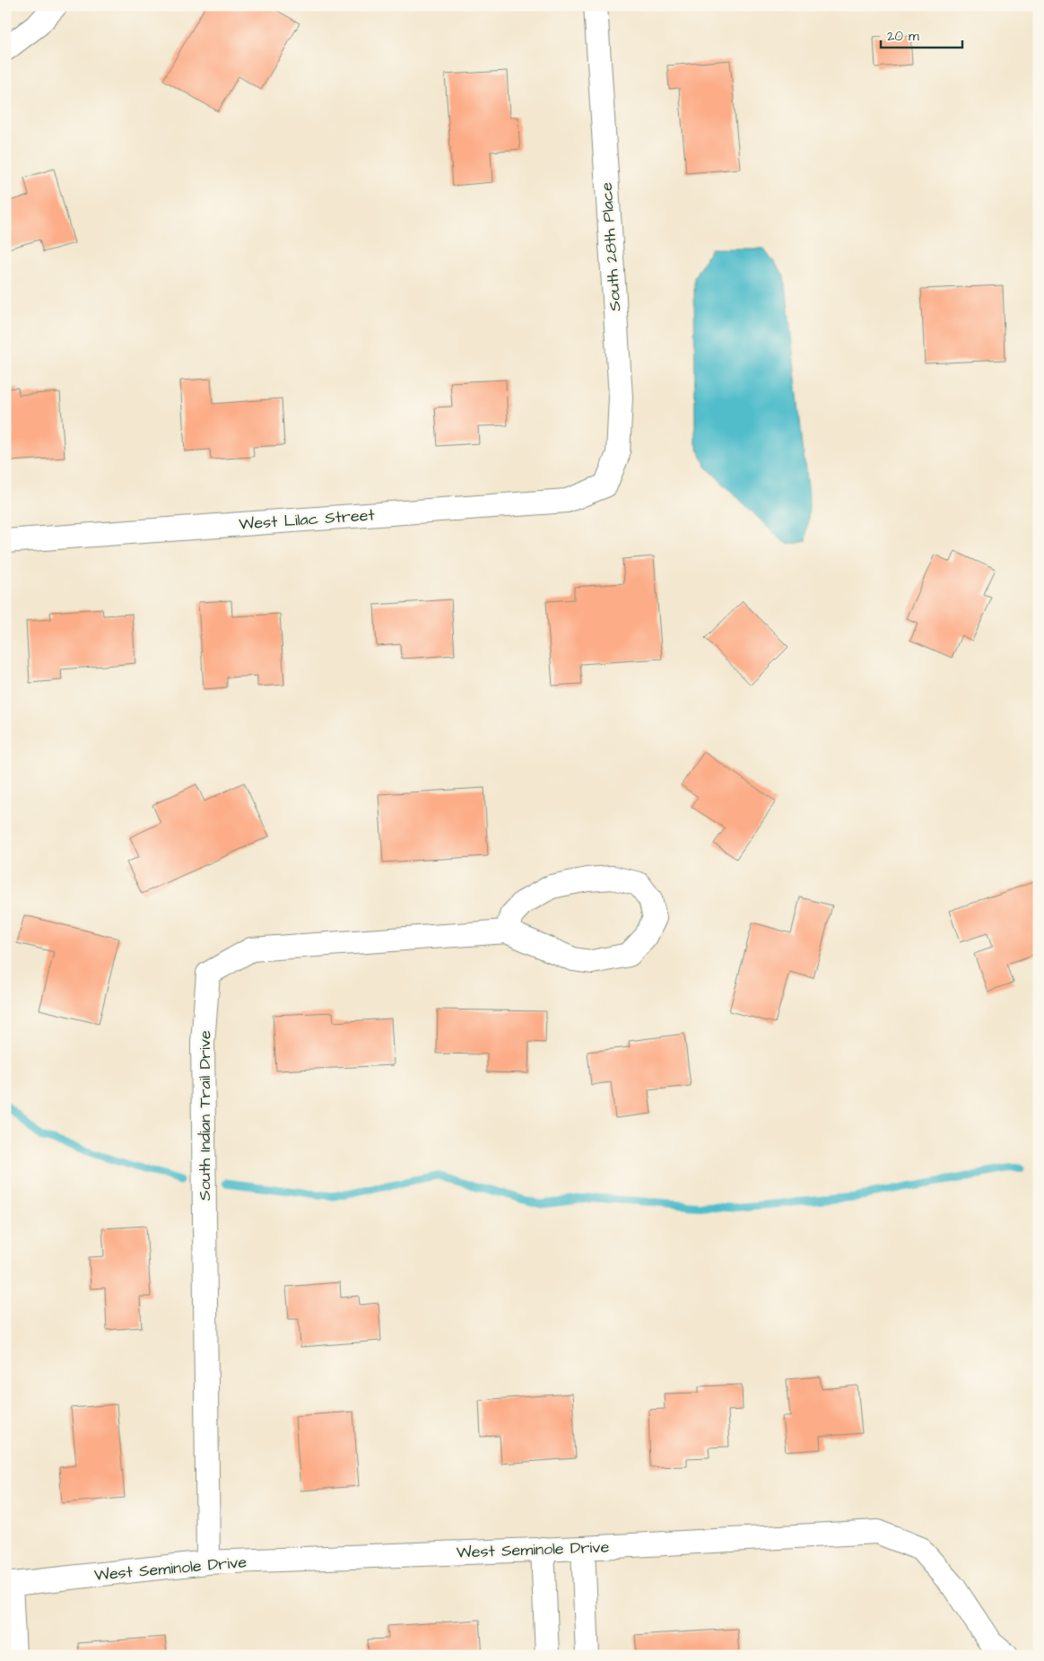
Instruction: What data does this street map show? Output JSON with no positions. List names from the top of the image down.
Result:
{
  "streets": {
    "street": [
      "South 28th Place",
      "West Lilac Street",
      "South Indian Trail Drive",
      "West Seminole Drive"
    ]
  },
  "crossings": [
    ["South 28th Place", "West Lilac Street"],
    ["South Indian Trail Drive", "West Seminole Drive"]
  ],
  "scale_bar": "20 m"
}
